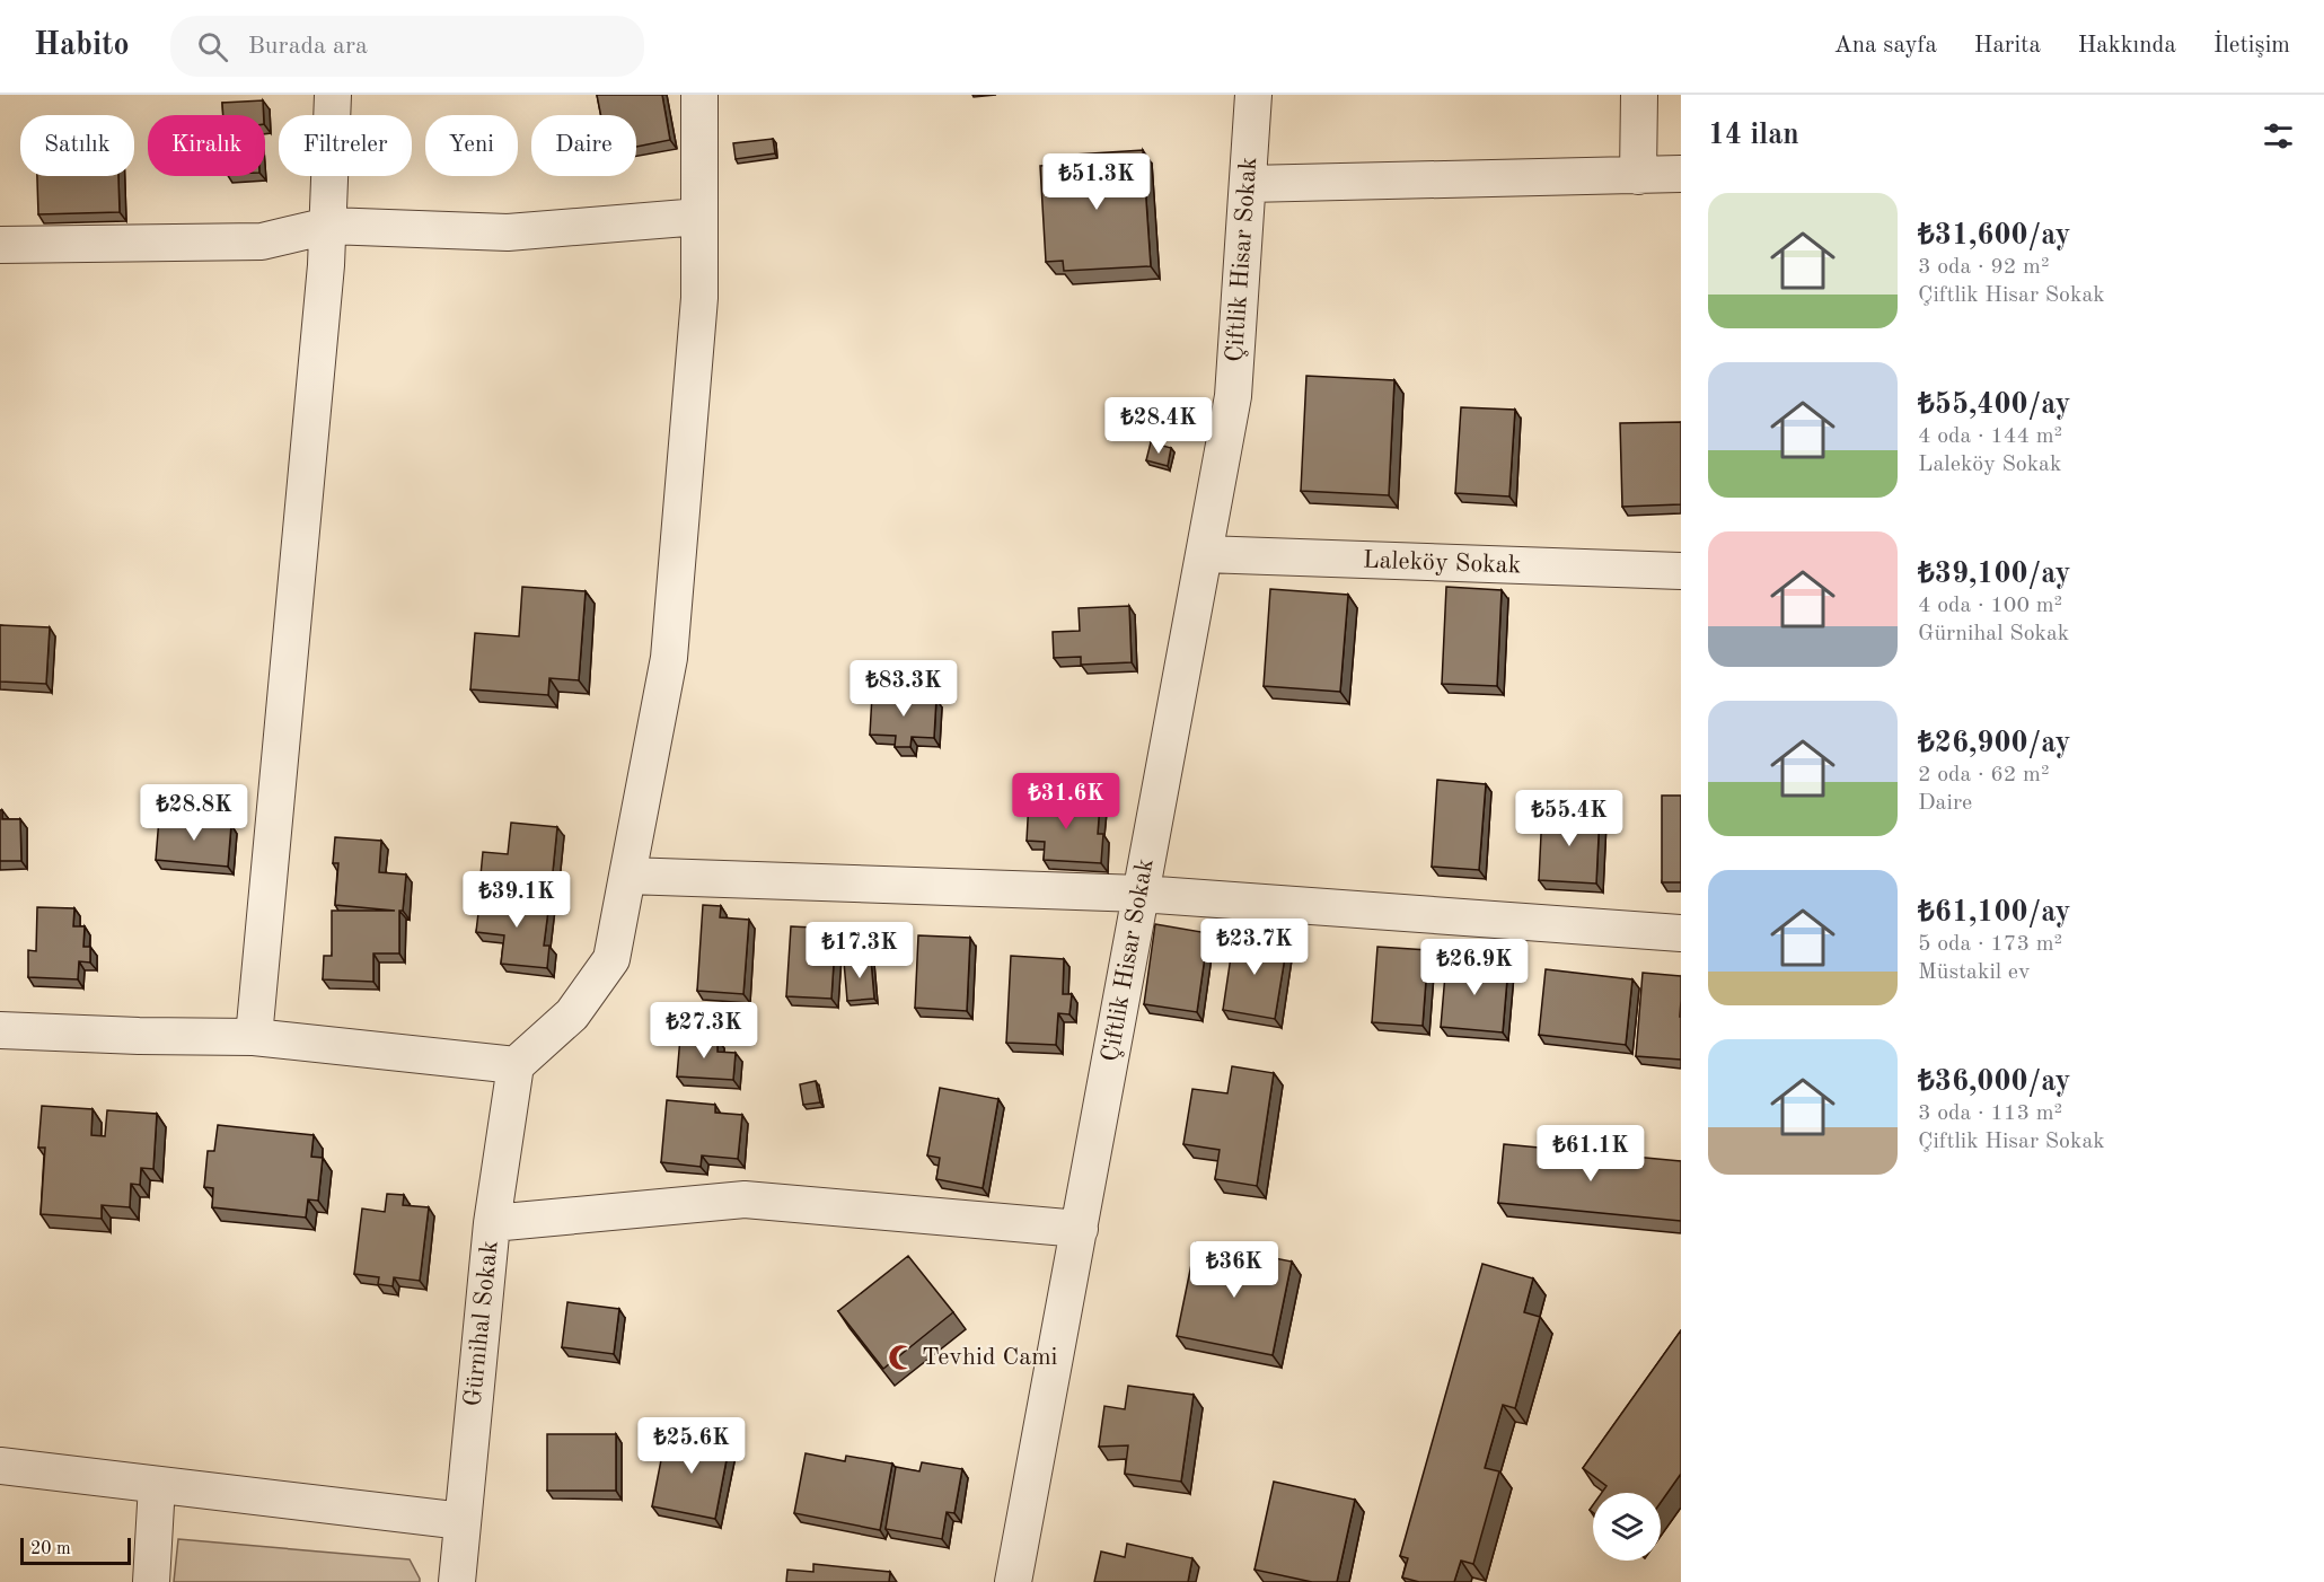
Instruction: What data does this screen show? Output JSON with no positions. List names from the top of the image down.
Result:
{
  "streets": {
    "street": ["Çiftlik Hisar Sokak", "Laleköy Sokak", "Gürnihal Sokak"]
  },
  "crossings": [
    ["Çiftlik Hisar Sokak", "Laleköy Sokak"]
  ],
  "places": {
    "mosque": ["Tevhid Cami"]
  },
  "scale_bar": "20 m",
  "page": {
    "header": "Habito",
    "search": "Burada ara",
    "nav": [
      "Ana sayfa",
      "Harita",
      "Hakkında",
      "İletişim"
    ],
    "heading": "14 ilan",
    "chip": [
      "Satılık",
      "Kiralık",
      "Filtreler",
      "Yeni",
      "Daire"
    ],
    "price": [
      "₺51.3K",
      "₺28.4K",
      "₺83.3K",
      "₺31.6K",
      "₺28.8K",
      "₺55.4K",
      "₺39.1K",
      "₺23.7K",
      "₺17.3K",
      "₺26.9K",
      "₺27.3K",
      "₺61.1K",
      "₺36K",
      "₺25.6K"
    ],
    "list": [
      {
        "name": "₺31,600/ay",
        "note": "3 oda · 92 m² · Çiftlik Hisar Sokak"
      },
      {
        "name": "₺55,400/ay",
        "note": "4 oda · 144 m² · Laleköy Sokak"
      },
      {
        "name": "₺39,100/ay",
        "note": "4 oda · 100 m² · Gürnihal Sokak"
      },
      {
        "name": "₺26,900/ay",
        "note": "2 oda · 62 m² · Daire"
      },
      {
        "name": "₺61,100/ay",
        "note": "5 oda · 173 m² · Müstakil ev"
      },
      {
        "name": "₺36,000/ay",
        "note": "3 oda · 113 m² · Çiftlik Hisar Sokak"
      }
    ],
    "scale": "20 m"
  }
}
